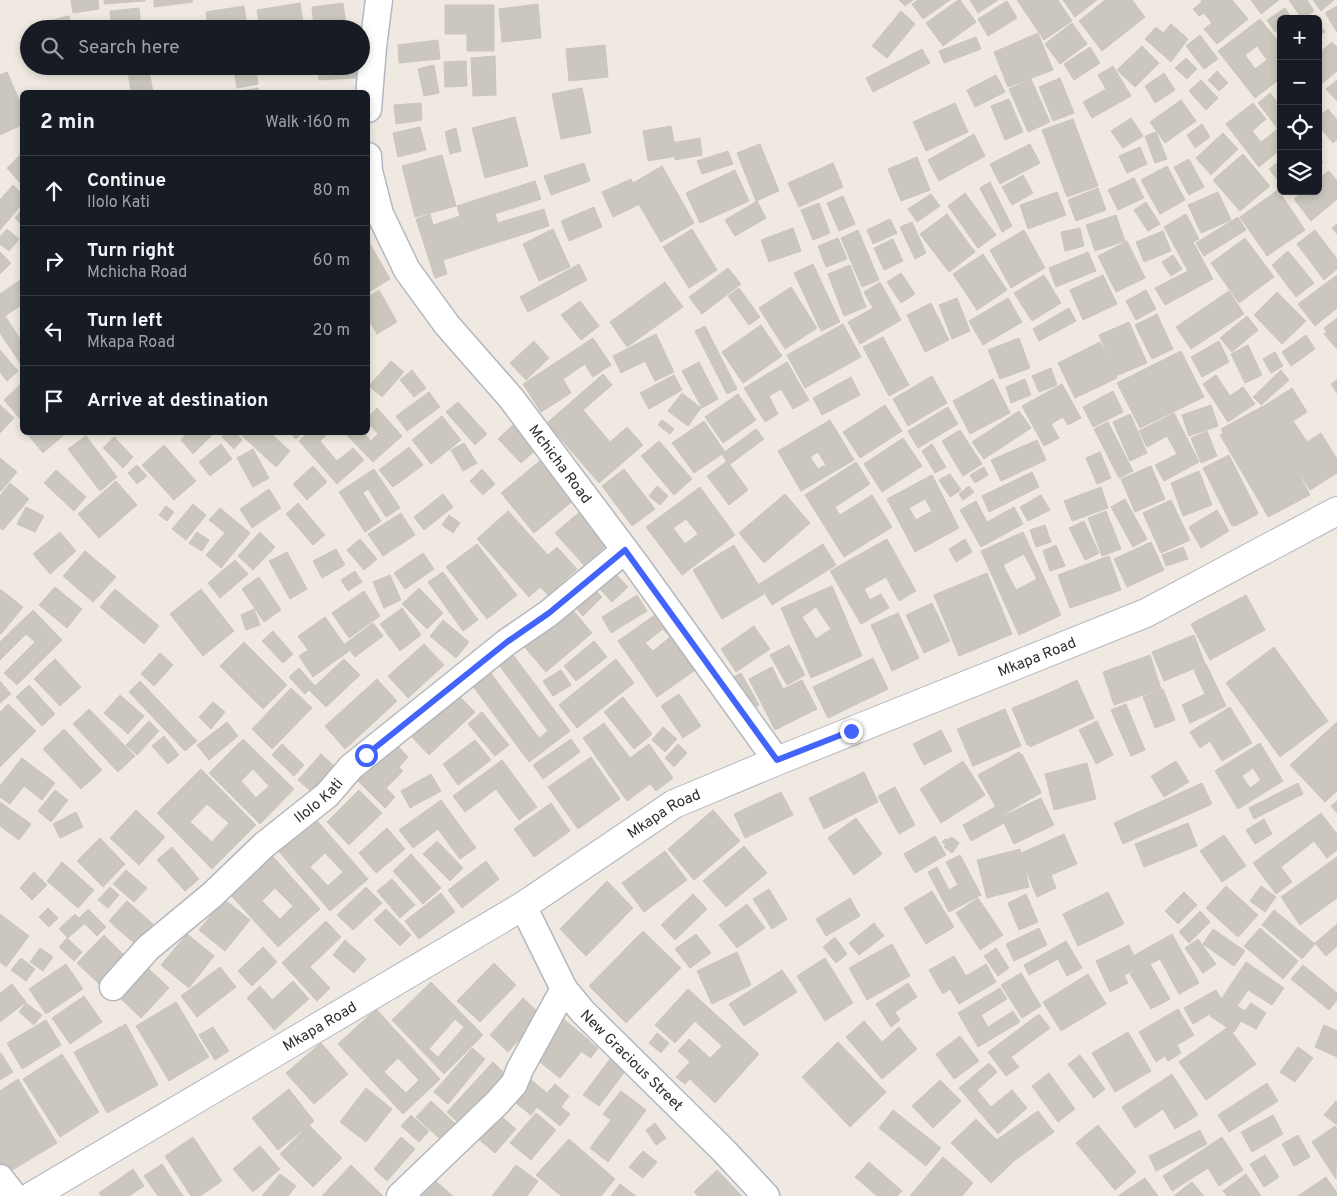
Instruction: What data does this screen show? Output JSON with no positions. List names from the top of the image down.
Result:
{
  "streets": {
    "street": [
      "Mchicha Road",
      "Mkapa Road",
      "Ilolo Kati",
      "New Gracious Street"
    ]
  },
  "crossings": [
    ["Mchicha Road", "Mkapa Road"],
    ["Mchicha Road", "Ilolo Kati"],
    ["Mkapa Road", "New Gracious Street"]
  ],
  "page": {
    "map_buttons": ["+", "−"],
    "search": "Search here",
    "heading": ["2 min", "Walk · 160 m"],
    "list": [
      ["Continue", "Ilolo Kati", "80 m"],
      ["Turn right", "Mchicha Road", "60 m"],
      ["Turn left", "Mkapa Road", "20 m"],
      "Arrive at destination"
    ]
  }
}
